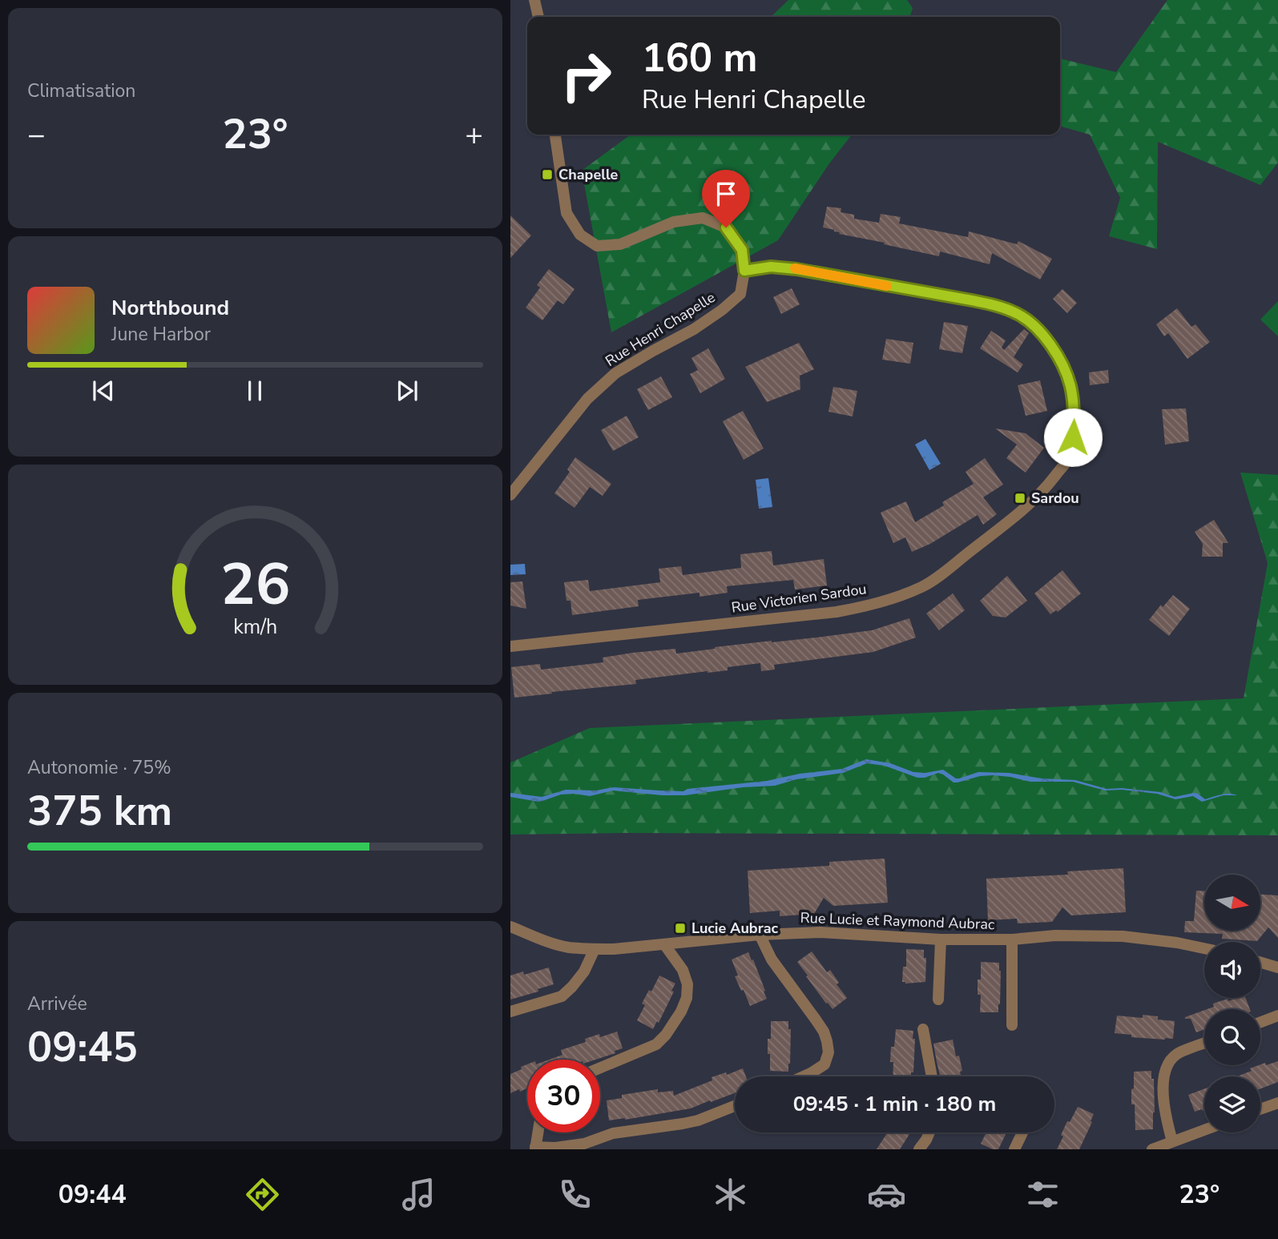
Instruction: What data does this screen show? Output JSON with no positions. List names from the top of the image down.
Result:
{
  "streets": {
    "street": ["Rue Henri Chapelle", "Rue Victorien Sardou", "Rue Lucie et Raymond Aubrac"]
  },
  "crossings": [
    ["Rue Henri Chapelle", "Rue Victorien Sardou"]
  ],
  "places": {
    "transit": ["Chapelle", "Sardou", "Lucie Aubrac"]
  },
  "north": "right",
  "page": {
    "tile": [
      "Climatisation",
      ["Autonomie · 75%", "375 km"],
      ["Arrivée", "09:45"]
    ],
    "turn": ["160 m", "Rue Henri Chapelle"],
    "heat": ["−", "23°", "+"],
    "song": ["Northbound", "June Harbor"],
    "limit": "30",
    "trip": "09:45 · 1 min · 180 m",
    "tabs": ["09:44", "23°"],
    "gauge": ["26", "km/h"]
  }
}
